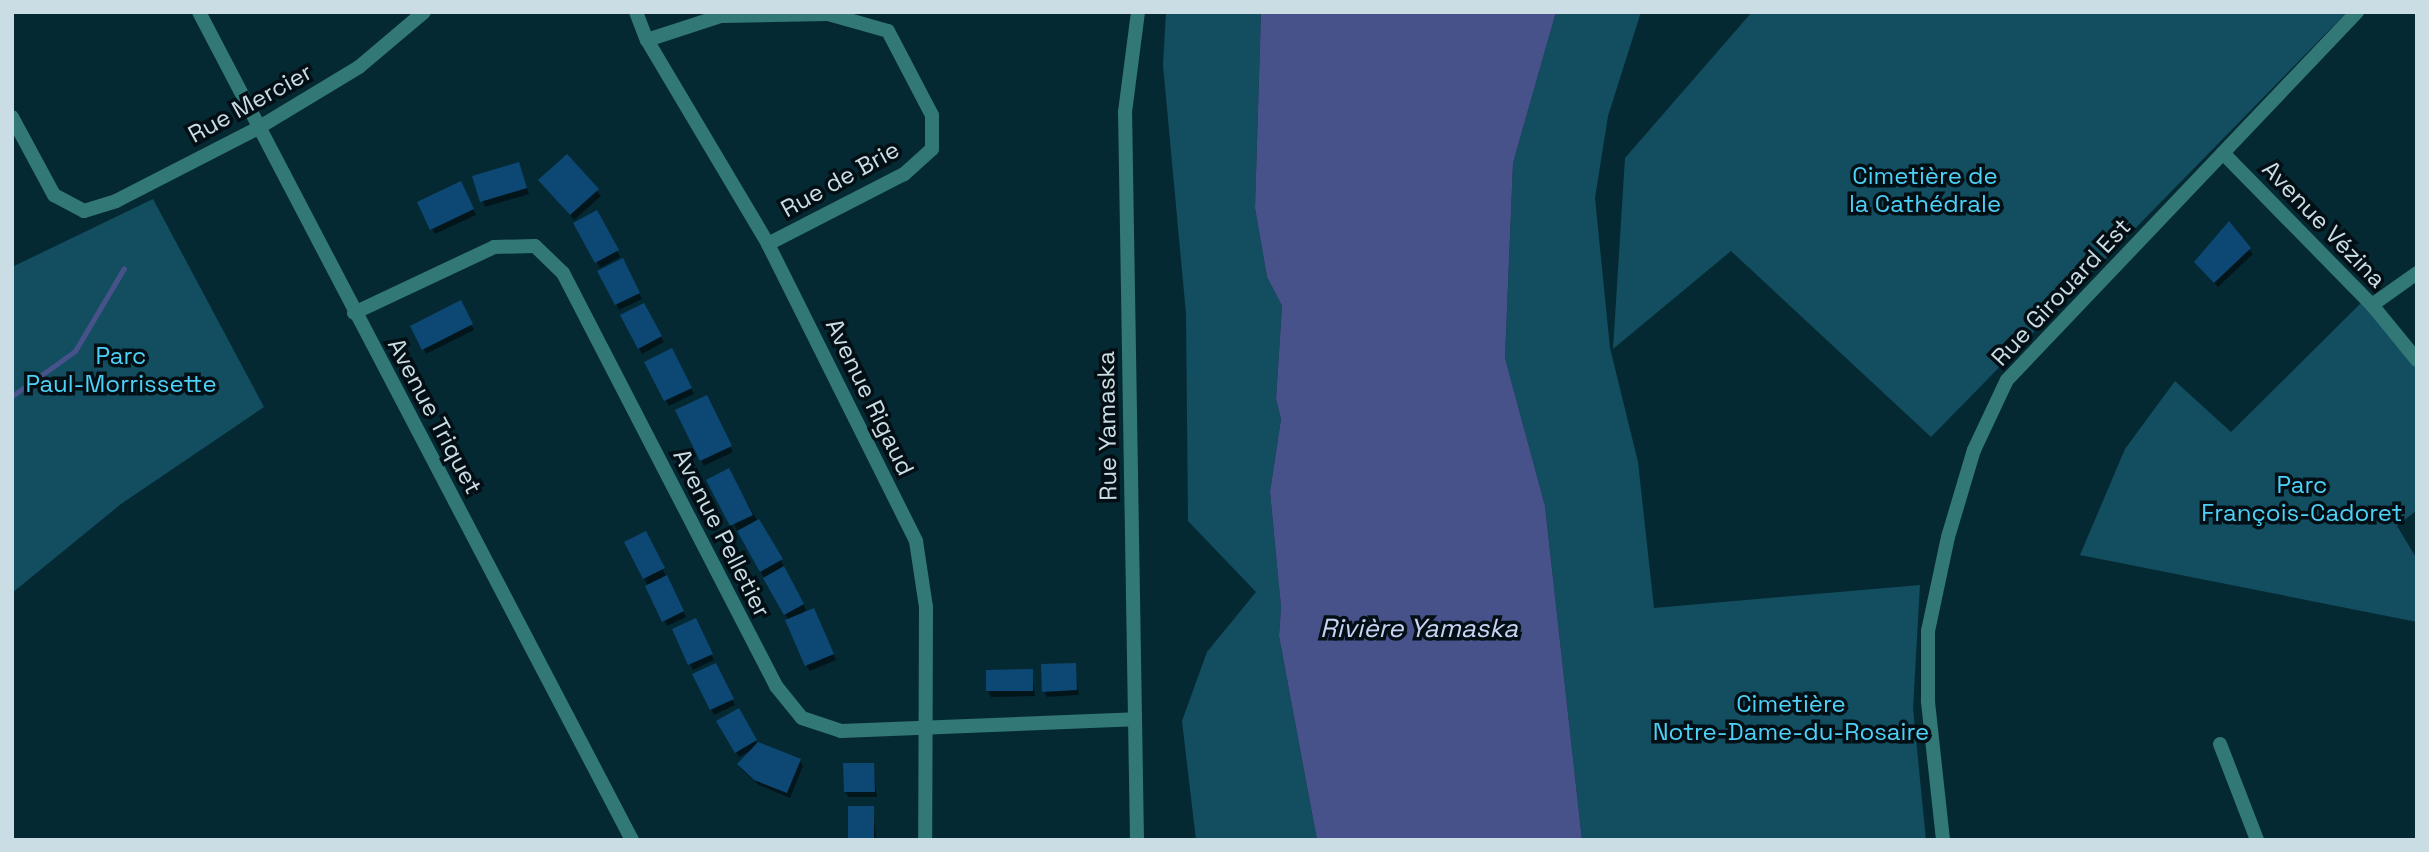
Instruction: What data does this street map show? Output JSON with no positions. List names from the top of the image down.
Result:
{
  "streets": {
    "street": [
      "Rue Mercier",
      "Rue de Brie",
      "Avenue Vézina",
      "Rue Girouard Est",
      "Avenue Rigaud",
      "Avenue Triquet",
      "Rue Yamaska",
      "Avenue Pelletier"
    ]
  },
  "crossings": [
    ["Rue Mercier", "Avenue Triquet"],
    ["Rue de Brie", "Avenue Rigaud"],
    ["Avenue Vézina", "Rue Girouard Est"],
    ["Avenue Rigaud", "Avenue Pelletier"],
    ["Avenue Triquet", "Avenue Pelletier"],
    ["Rue Yamaska", "Avenue Pelletier"]
  ],
  "water": ["Rivière Yamaska"],
  "parks": [
    "Cimetière de la Cathédrale",
    "Parc Paul-Morrissette",
    "Parc François-Cadoret",
    "Cimetière Notre-Dame-du-Rosaire"
  ]
}
